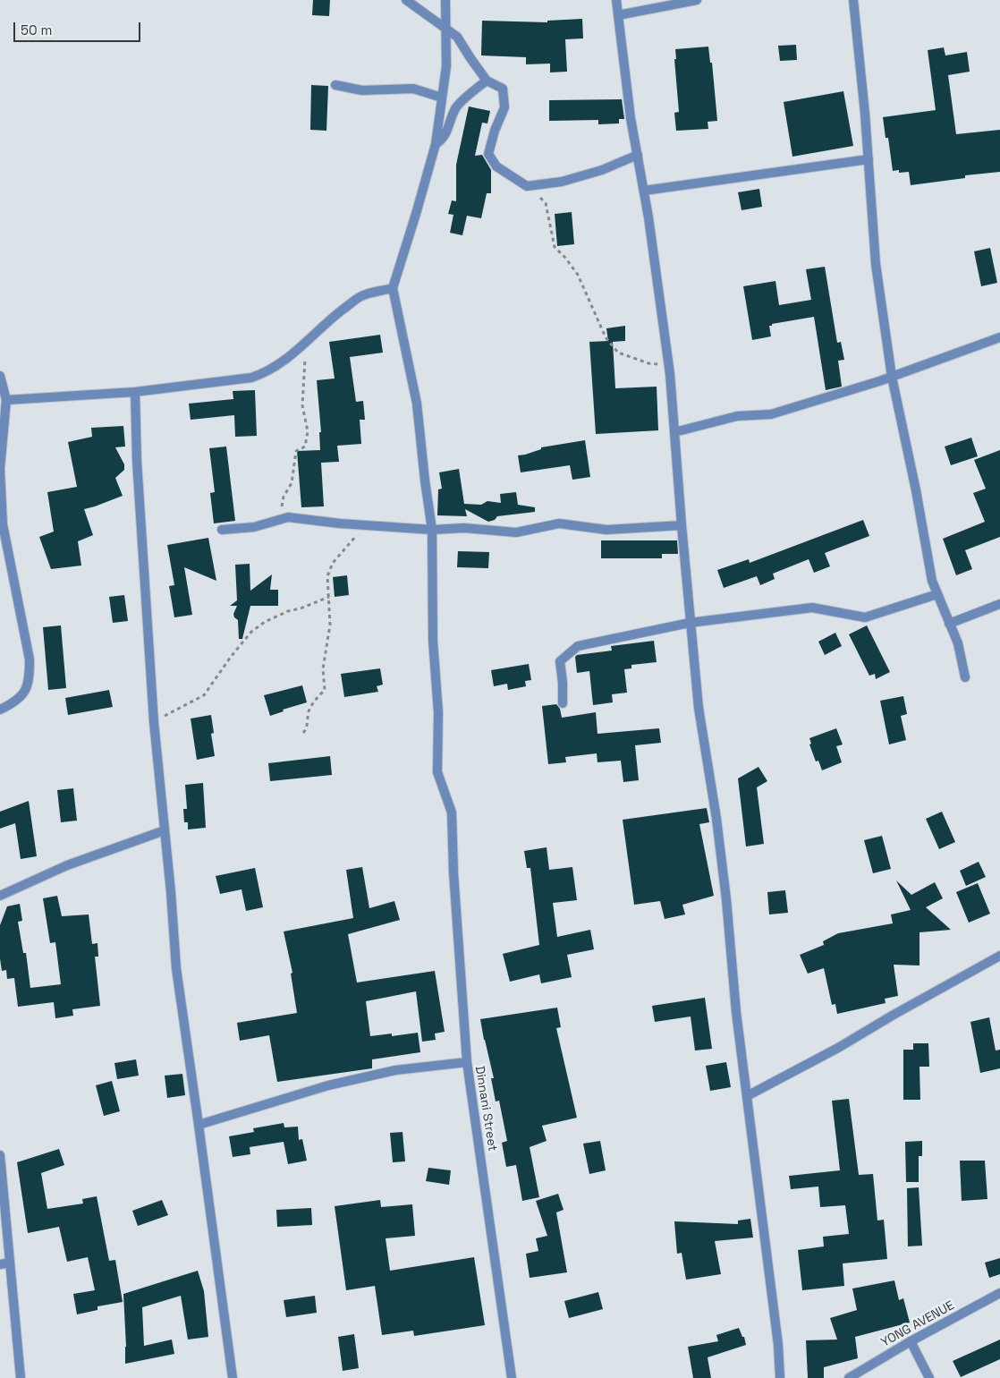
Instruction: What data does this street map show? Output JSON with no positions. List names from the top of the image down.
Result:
{
  "streets": {
    "street": ["Dinnani Street", "YONG AVENUE"]
  },
  "scale_bar": "50 m"
}
